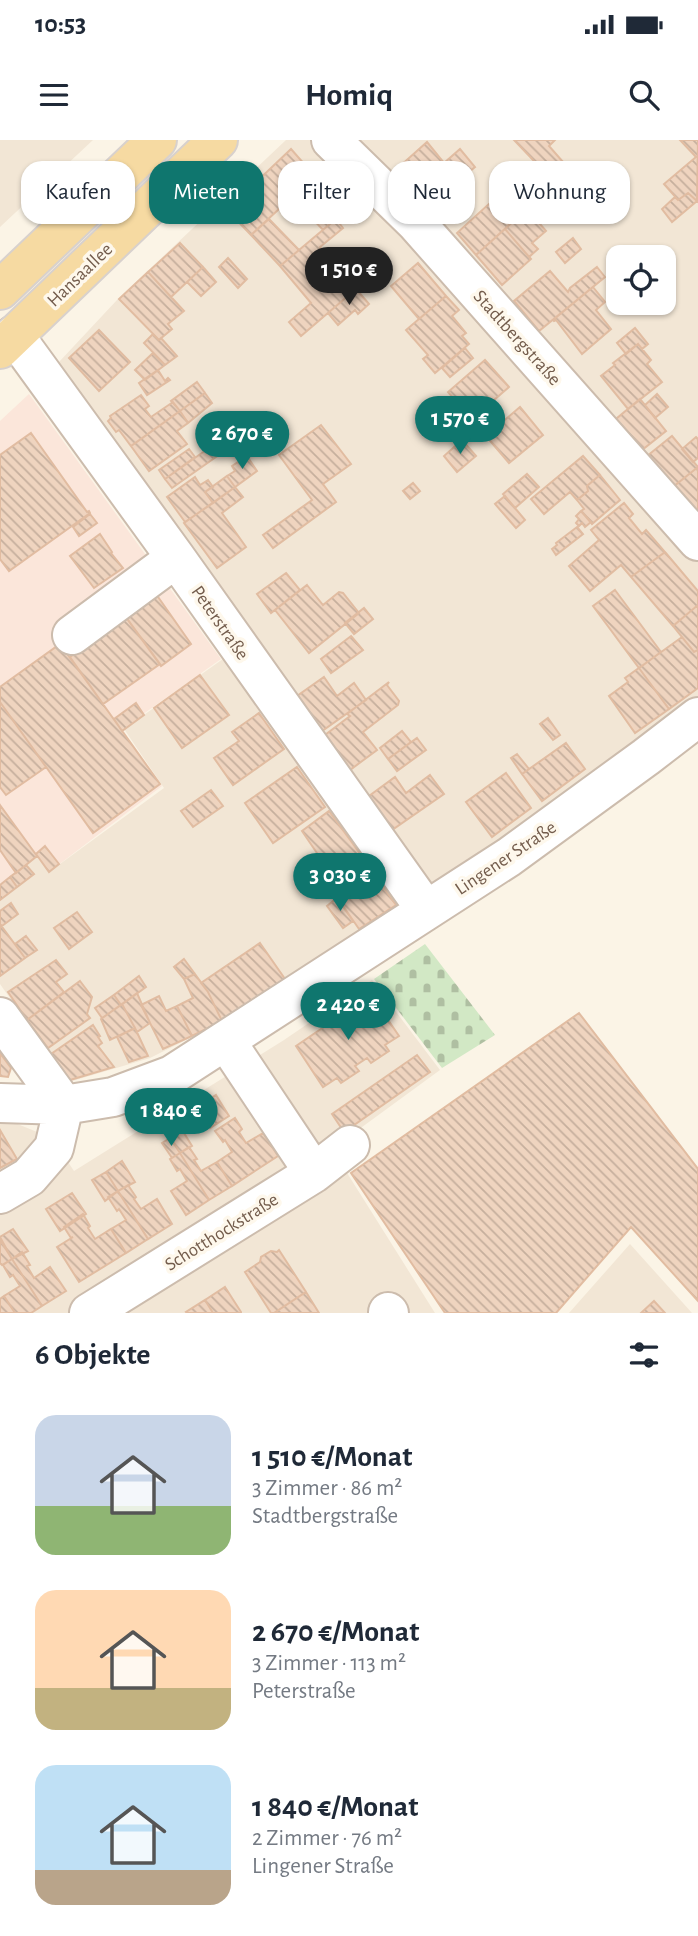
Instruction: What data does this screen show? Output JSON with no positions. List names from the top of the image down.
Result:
{
  "streets": {
    "main road": ["Hansaallee"],
    "street": [
      "Stadtbergstraße",
      "Peterstraße",
      "Lingener Straße",
      "Schotthockstraße"
    ]
  },
  "crossings": [
    ["Hansaallee", "Peterstraße"],
    ["Peterstraße", "Lingener Straße"]
  ],
  "page": {
    "status": "10:53",
    "header": "Homiq",
    "chip": [
      "Kaufen",
      "Mieten",
      "Filter",
      "Neu",
      "Wohnung"
    ],
    "price": [
      "1 510 €",
      "1 570 €",
      "2 670 €",
      "3 030 €",
      "2 420 €",
      "1 840 €"
    ],
    "heading": "6 Objekte",
    "list": [
      {
        "name": "1 510 €/Monat",
        "note": "3 Zimmer · 86 m² · Stadtbergstraße"
      },
      {
        "name": "2 670 €/Monat",
        "note": "3 Zimmer · 113 m² · Peterstraße"
      },
      {
        "name": "1 840 €/Monat",
        "note": "2 Zimmer · 76 m² · Lingener Straße"
      }
    ]
  }
}
